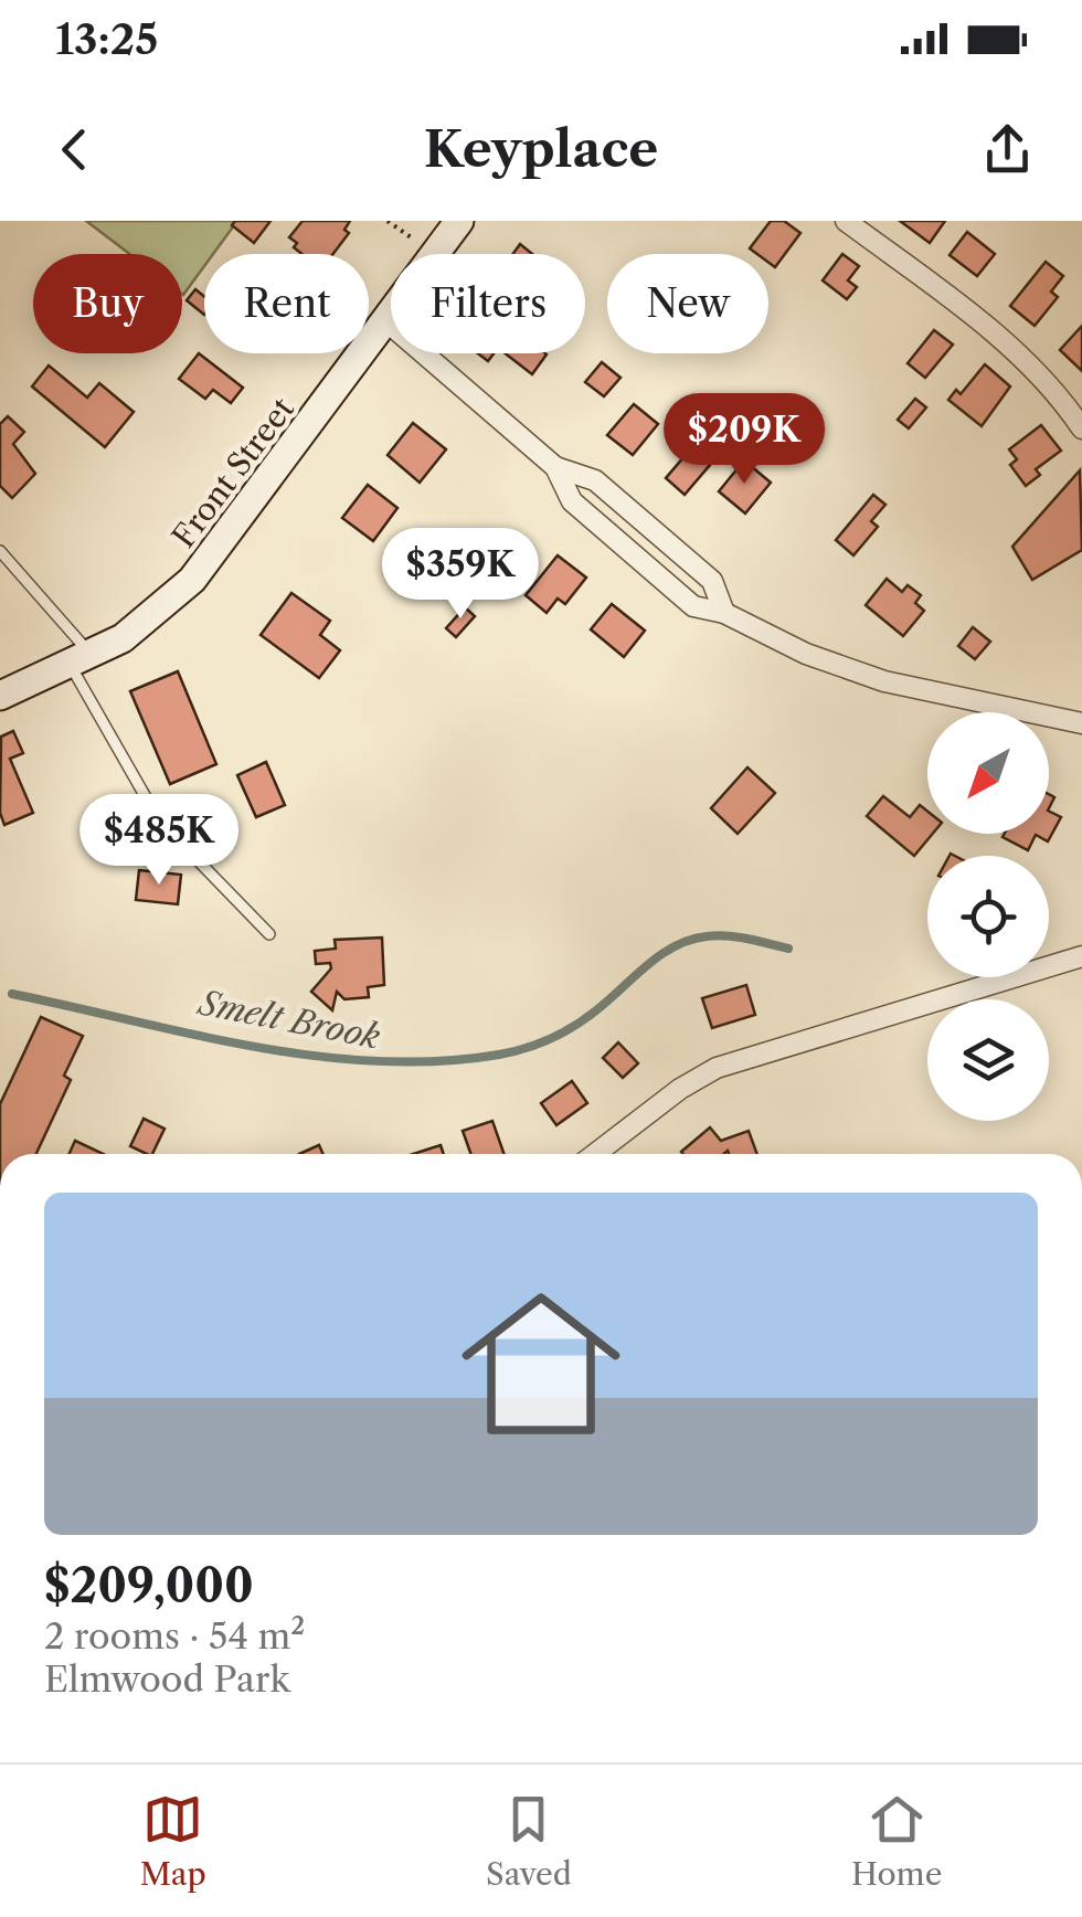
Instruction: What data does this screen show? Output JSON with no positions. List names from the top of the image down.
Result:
{
  "streets": {
    "street": ["Front Street"]
  },
  "water": ["Smelt Brook"],
  "north": "bottom left",
  "page": {
    "status": "13:25",
    "header": "Keyplace",
    "chip": [
      "Buy",
      "Rent",
      "Filters",
      "New"
    ],
    "price": ["$209K", "$359K", "$485K"],
    "list": [
      {
        "name": "$209,000",
        "note": "2 rooms · 54 m² · Elmwood Park"
      }
    ],
    "tabs": ["Map", "Saved", "Home"]
  }
}
